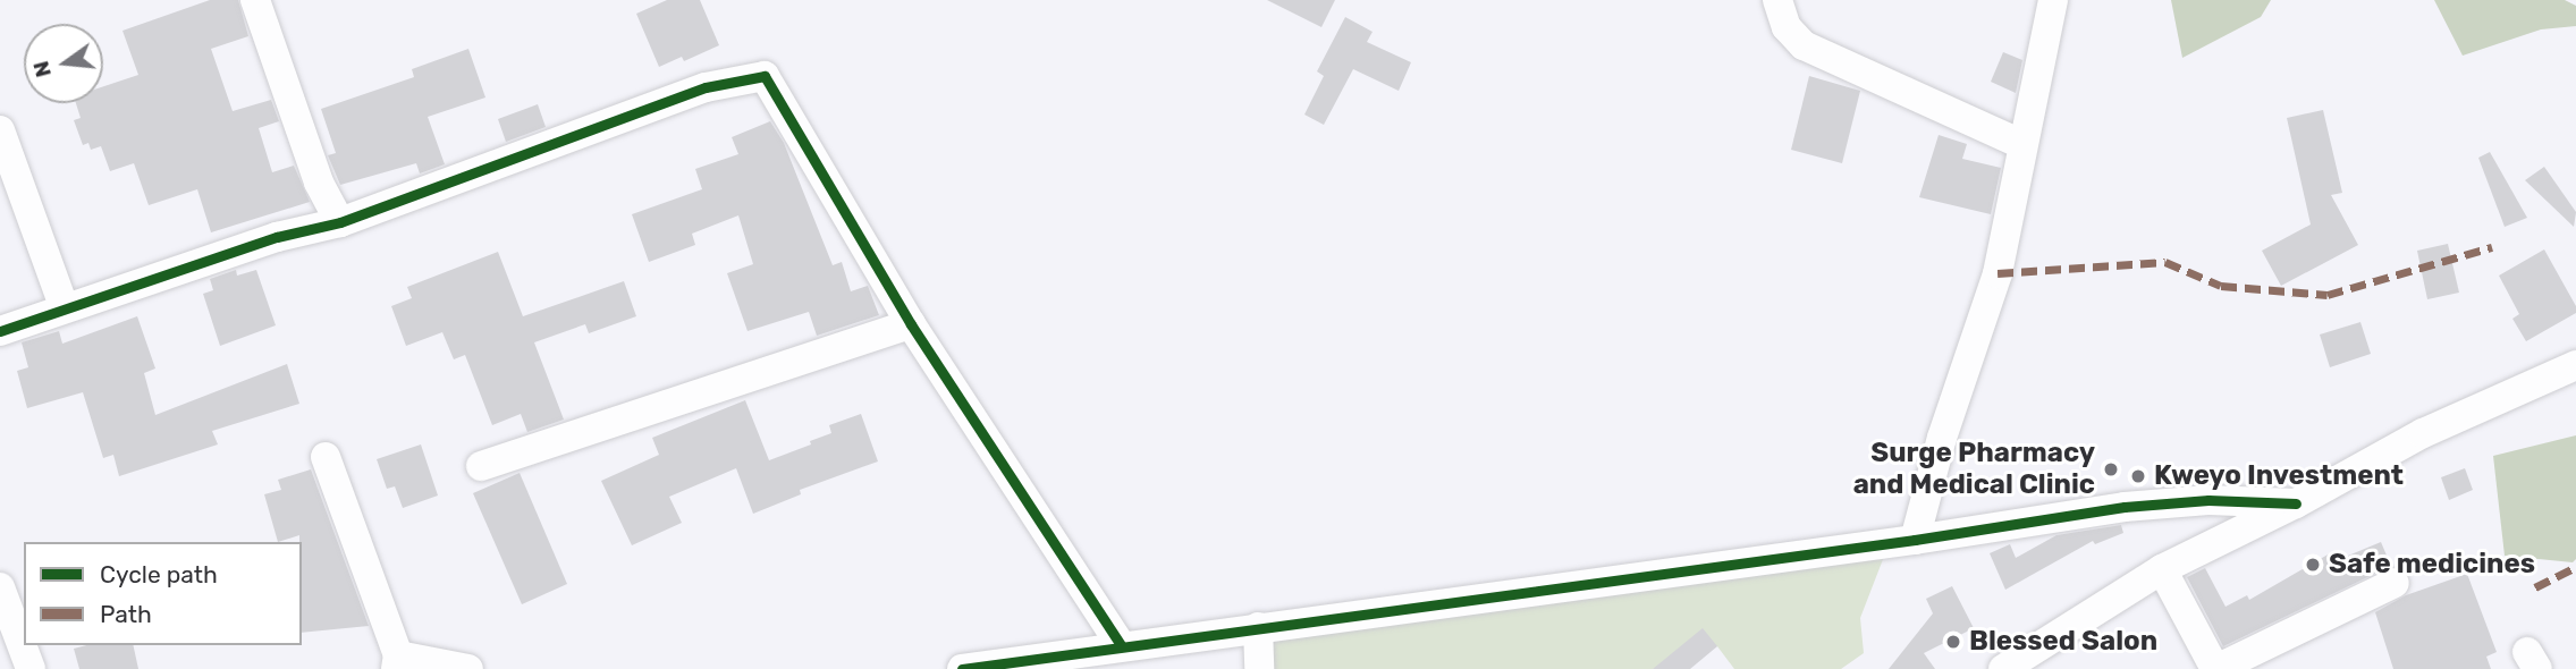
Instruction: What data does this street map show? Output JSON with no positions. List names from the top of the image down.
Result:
{
  "places": [
    "Surge Pharmacy and Medical Clinic",
    "Kweyo Investment",
    "Safe medicines",
    "Blessed Salon"
  ],
  "legend": ["Cycle path", "Path"],
  "north": "left"
}
